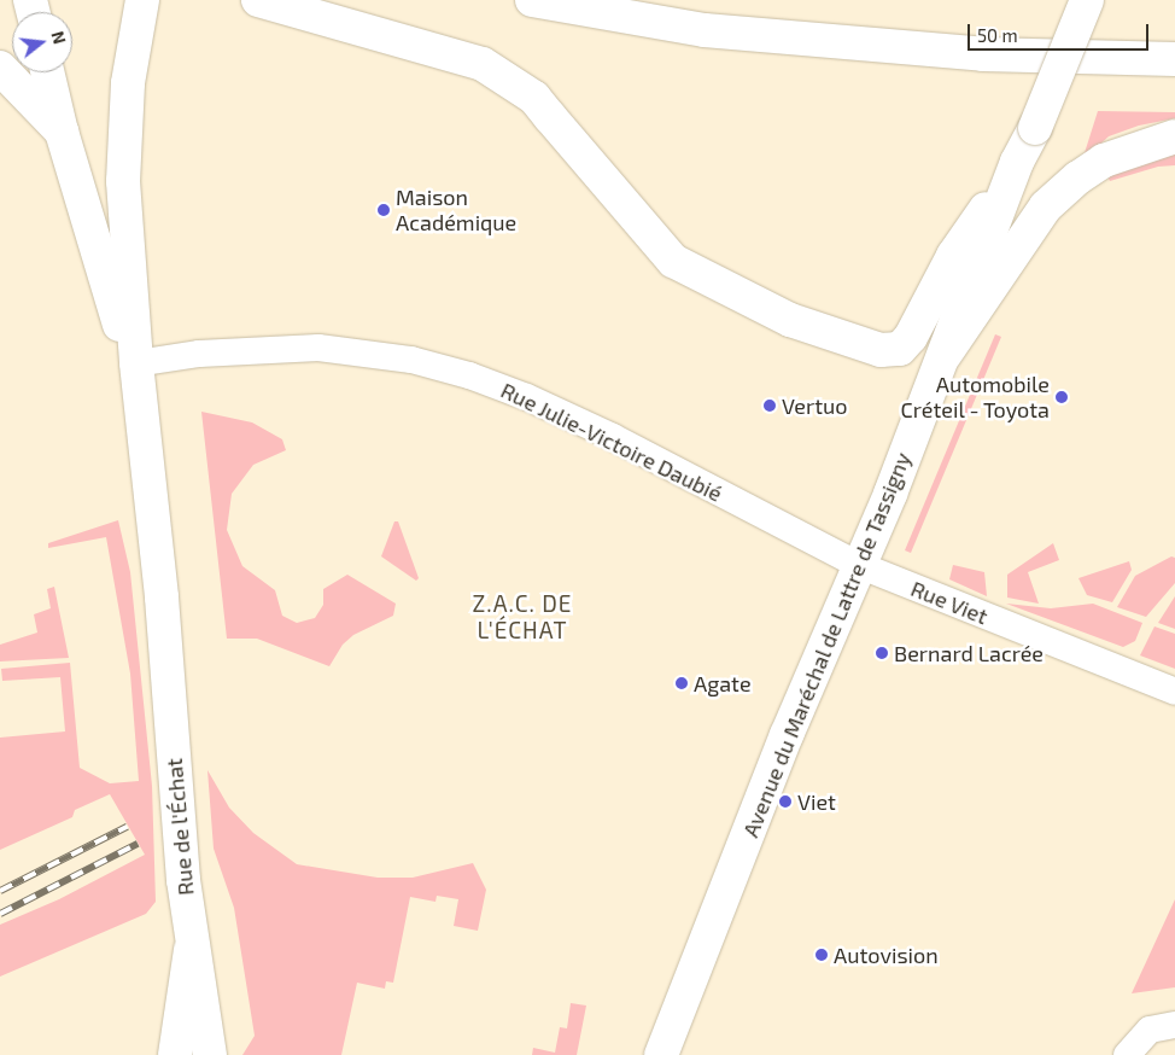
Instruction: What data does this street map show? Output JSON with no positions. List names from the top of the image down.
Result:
{
  "streets": {
    "main road": ["Avenue du Maréchal de Lattre de Tassigny", "Rue de l'Échat"],
    "street": ["Rue Julie-Victoire Daubié", "Rue Viet"]
  },
  "crossings": [
    ["Rue Julie-Victoire Daubié", "Rue Viet"],
    ["Rue Julie-Victoire Daubié", "Avenue du Maréchal de Lattre de Tassigny"],
    ["Rue Julie-Victoire Daubié", "Rue de l'Échat"],
    ["Rue Viet", "Avenue du Maréchal de Lattre de Tassigny"]
  ],
  "districts": ["Z.A.C. DE L'ÉCHAT"],
  "places": [
    "Maison Académique",
    "Automobile Créteil - Toyota",
    "Vertuo",
    "Bernard Lacrée",
    "Agate",
    "Viet",
    "Autovision"
  ],
  "scale_bar": "50 m",
  "north": "right"
}
